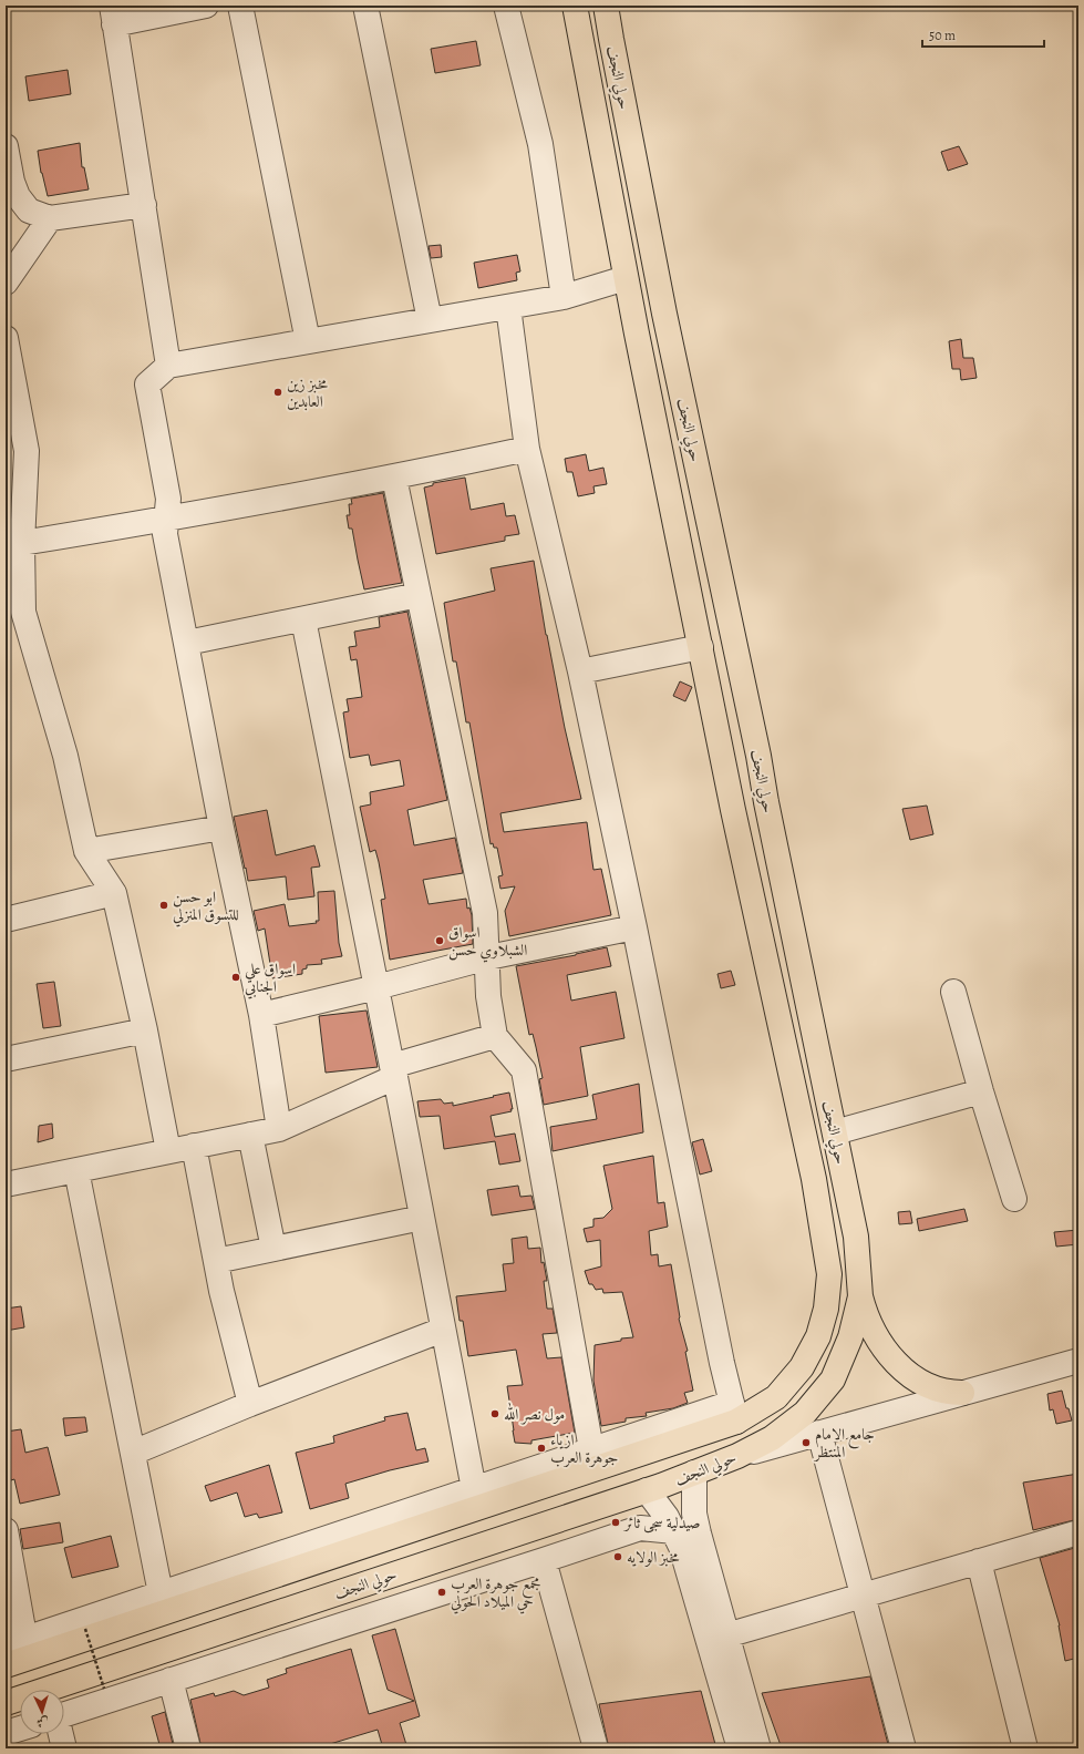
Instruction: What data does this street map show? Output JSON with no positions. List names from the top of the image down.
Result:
{
  "streets": {
    "main road": ["حولي النجف"]
  },
  "places": [
    "مخبز زين العابدين",
    "ابو حسن للتسوق المنزلي",
    "اسواق الشبلاوي حسن",
    "اسواق علي الجنابي",
    "مول نصر الله",
    "جامع الامام المنتظر",
    "ازياء جوهرة العرب",
    "صيدلية سجى ثائر",
    "مخبز الولايه",
    "مجمع جوهرة العرب حي الميلاد الحولي"
  ],
  "scale_bar": "50 m",
  "north": "bottom"
}
